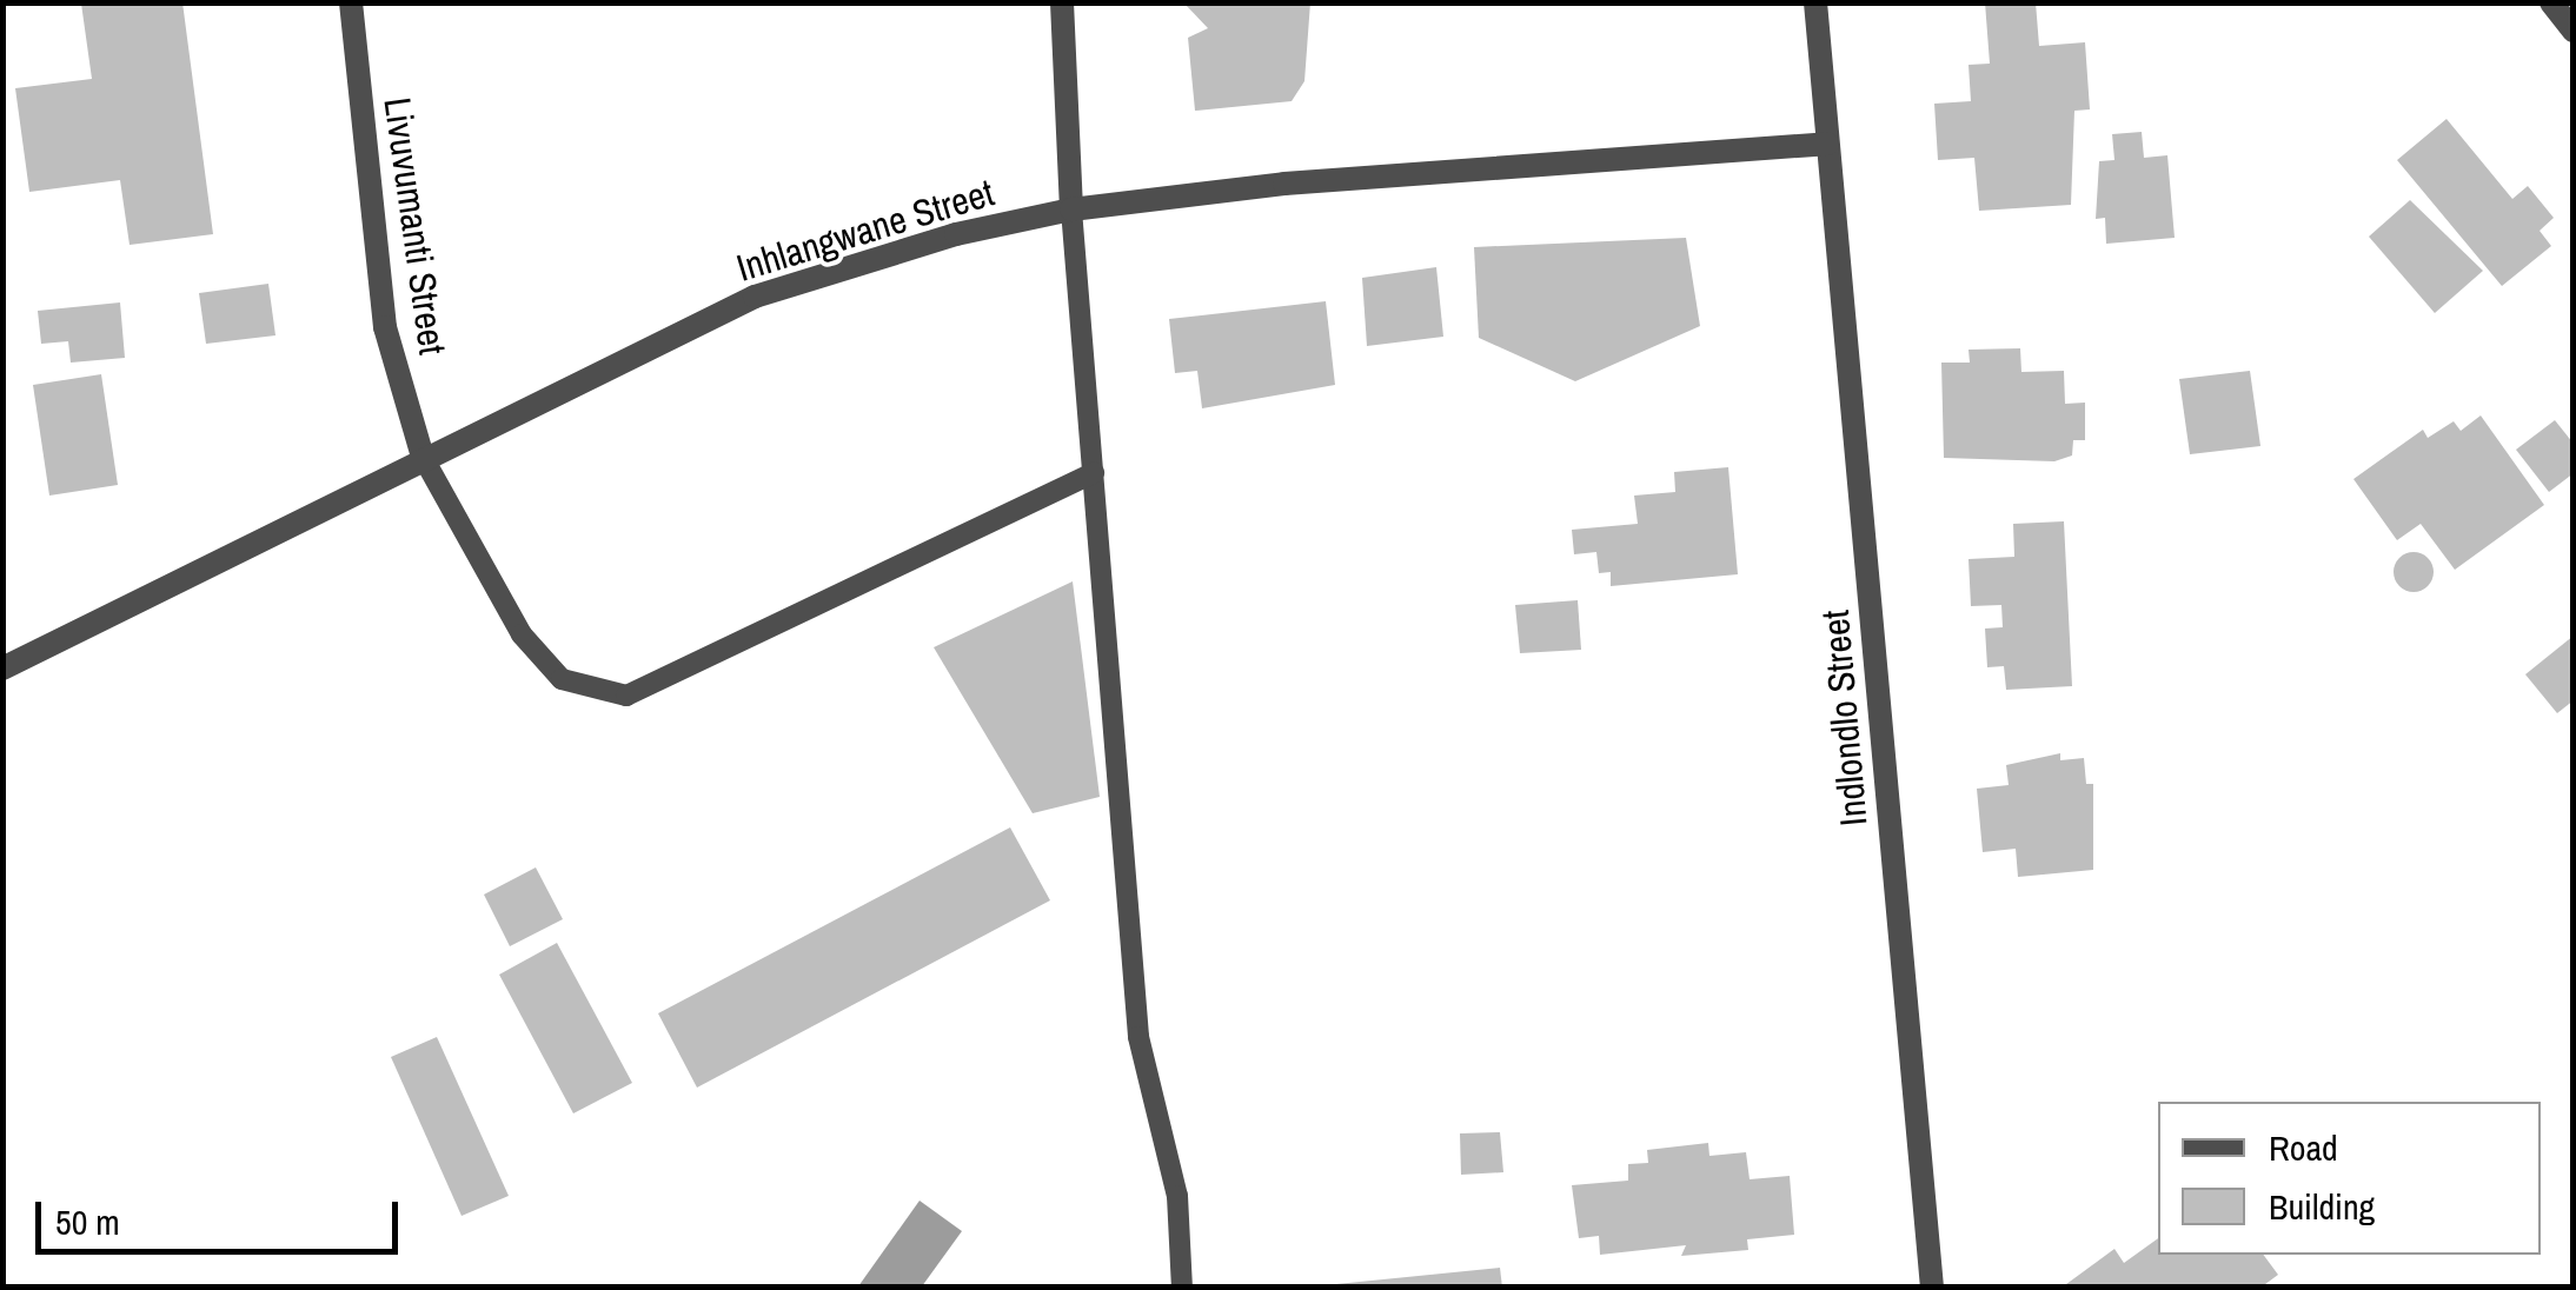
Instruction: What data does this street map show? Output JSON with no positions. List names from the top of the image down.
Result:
{
  "streets": {
    "street": ["Livuvumanti Street", "Inhlangwane Street", "Indlondlo Street"]
  },
  "crossings": [
    ["Livuvumanti Street", "Inhlangwane Street"],
    ["Inhlangwane Street", "Indlondlo Street"]
  ],
  "legend": ["Road", "Building"],
  "scale_bar": "50 m"
}
